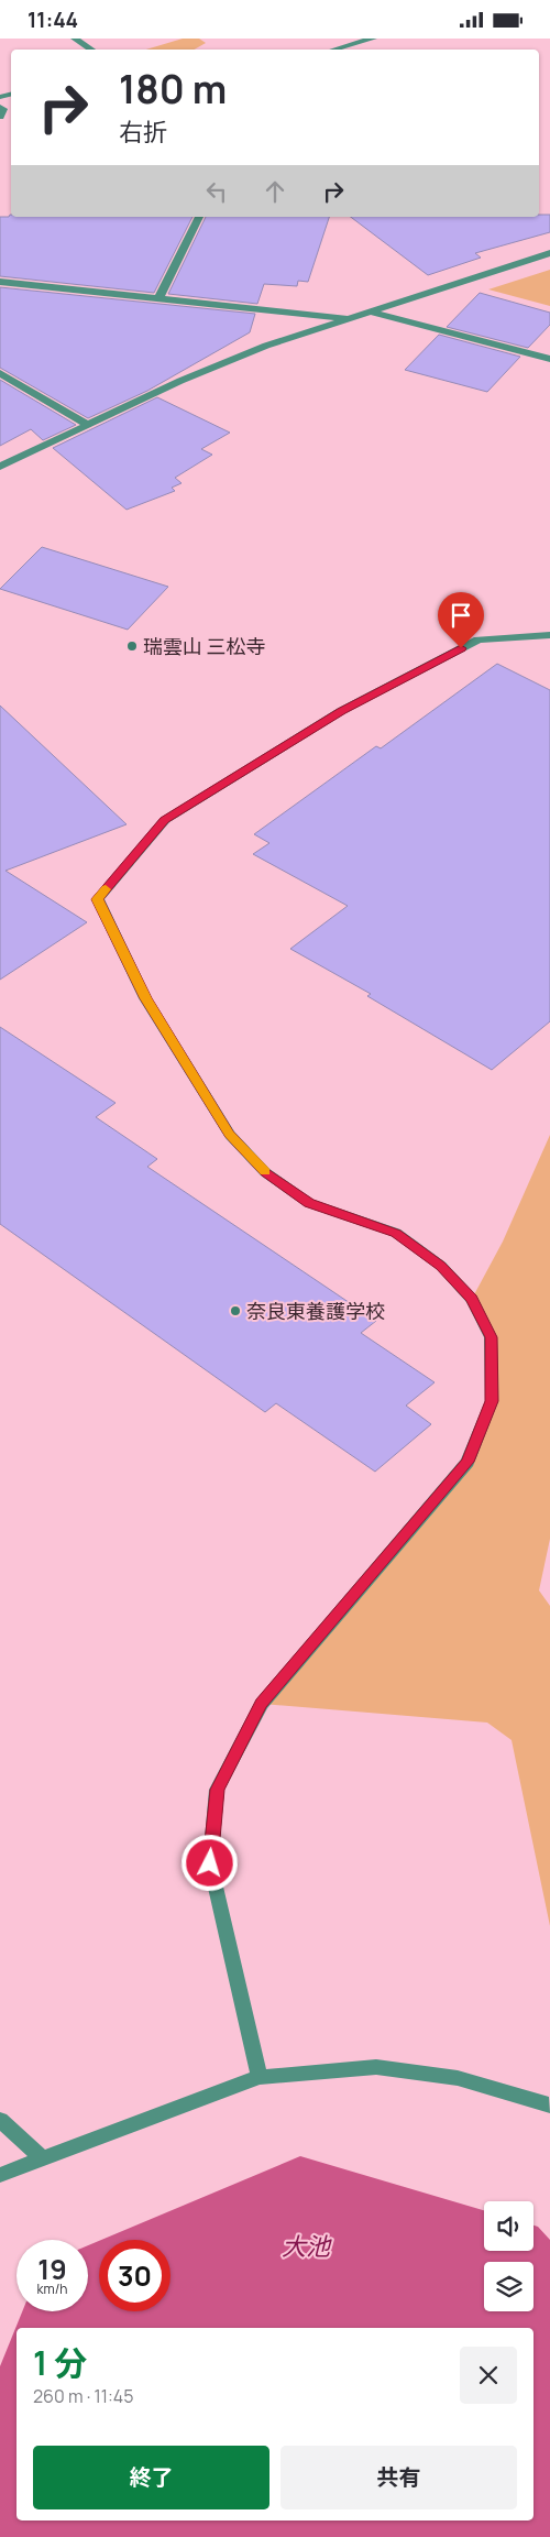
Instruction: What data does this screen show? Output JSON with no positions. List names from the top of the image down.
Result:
{
  "water": ["大池"],
  "places": ["瑞雲山 三松寺", "奈良東養護学校"],
  "page": {
    "status": "11:44",
    "turn": ["180 m", "右折"],
    "speed": "19 km/h",
    "limit": "30",
    "heading": ["1 分", "260 m · 11:45"],
    "buttons": ["終了", "共有"]
  }
}
